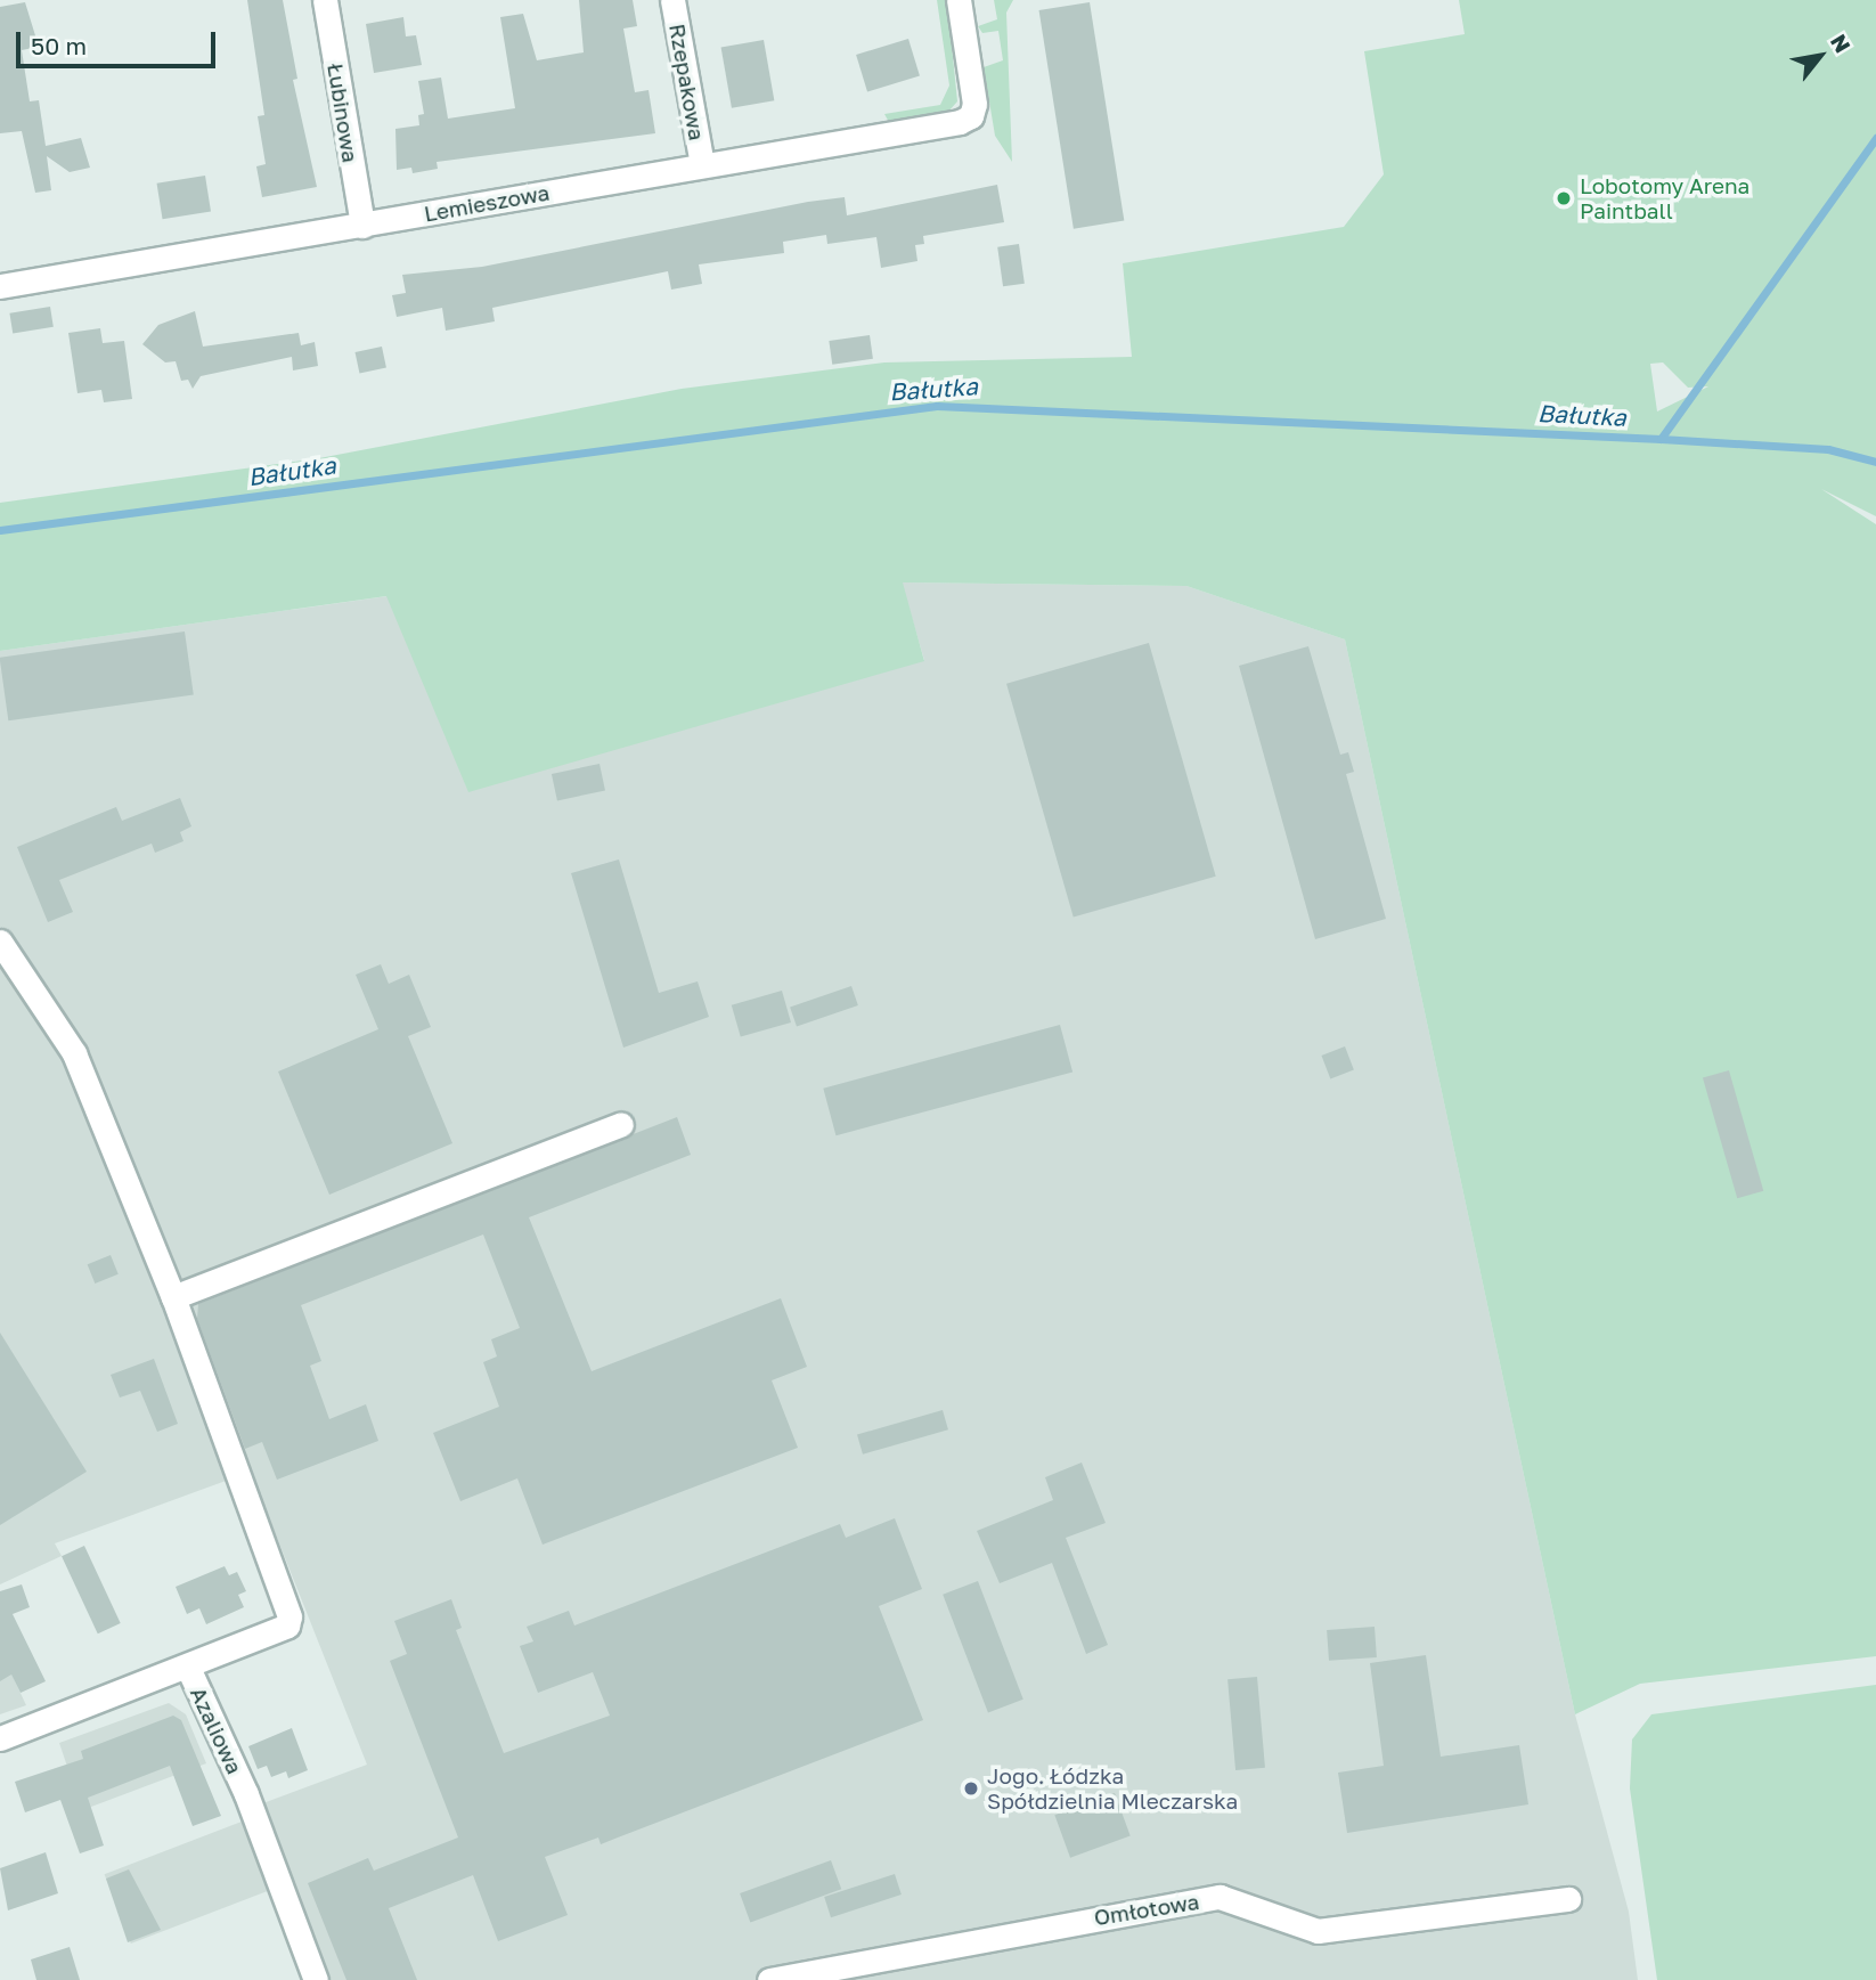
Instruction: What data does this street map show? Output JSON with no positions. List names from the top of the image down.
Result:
{
  "streets": {
    "street": [
      "Rzepakowa",
      "Łubinowa",
      "Lemieszowa",
      "Azaliowa",
      "Omłotowa"
    ]
  },
  "crossings": [
    ["Rzepakowa", "Lemieszowa"],
    ["Łubinowa", "Lemieszowa"]
  ],
  "water": ["Bałutka"],
  "places": ["Lobotomy Arena Paintball", "Jogo. Łódzka Spółdzielnia Mleczarska"],
  "scale_bar": "50 m",
  "north": "top right"
}
